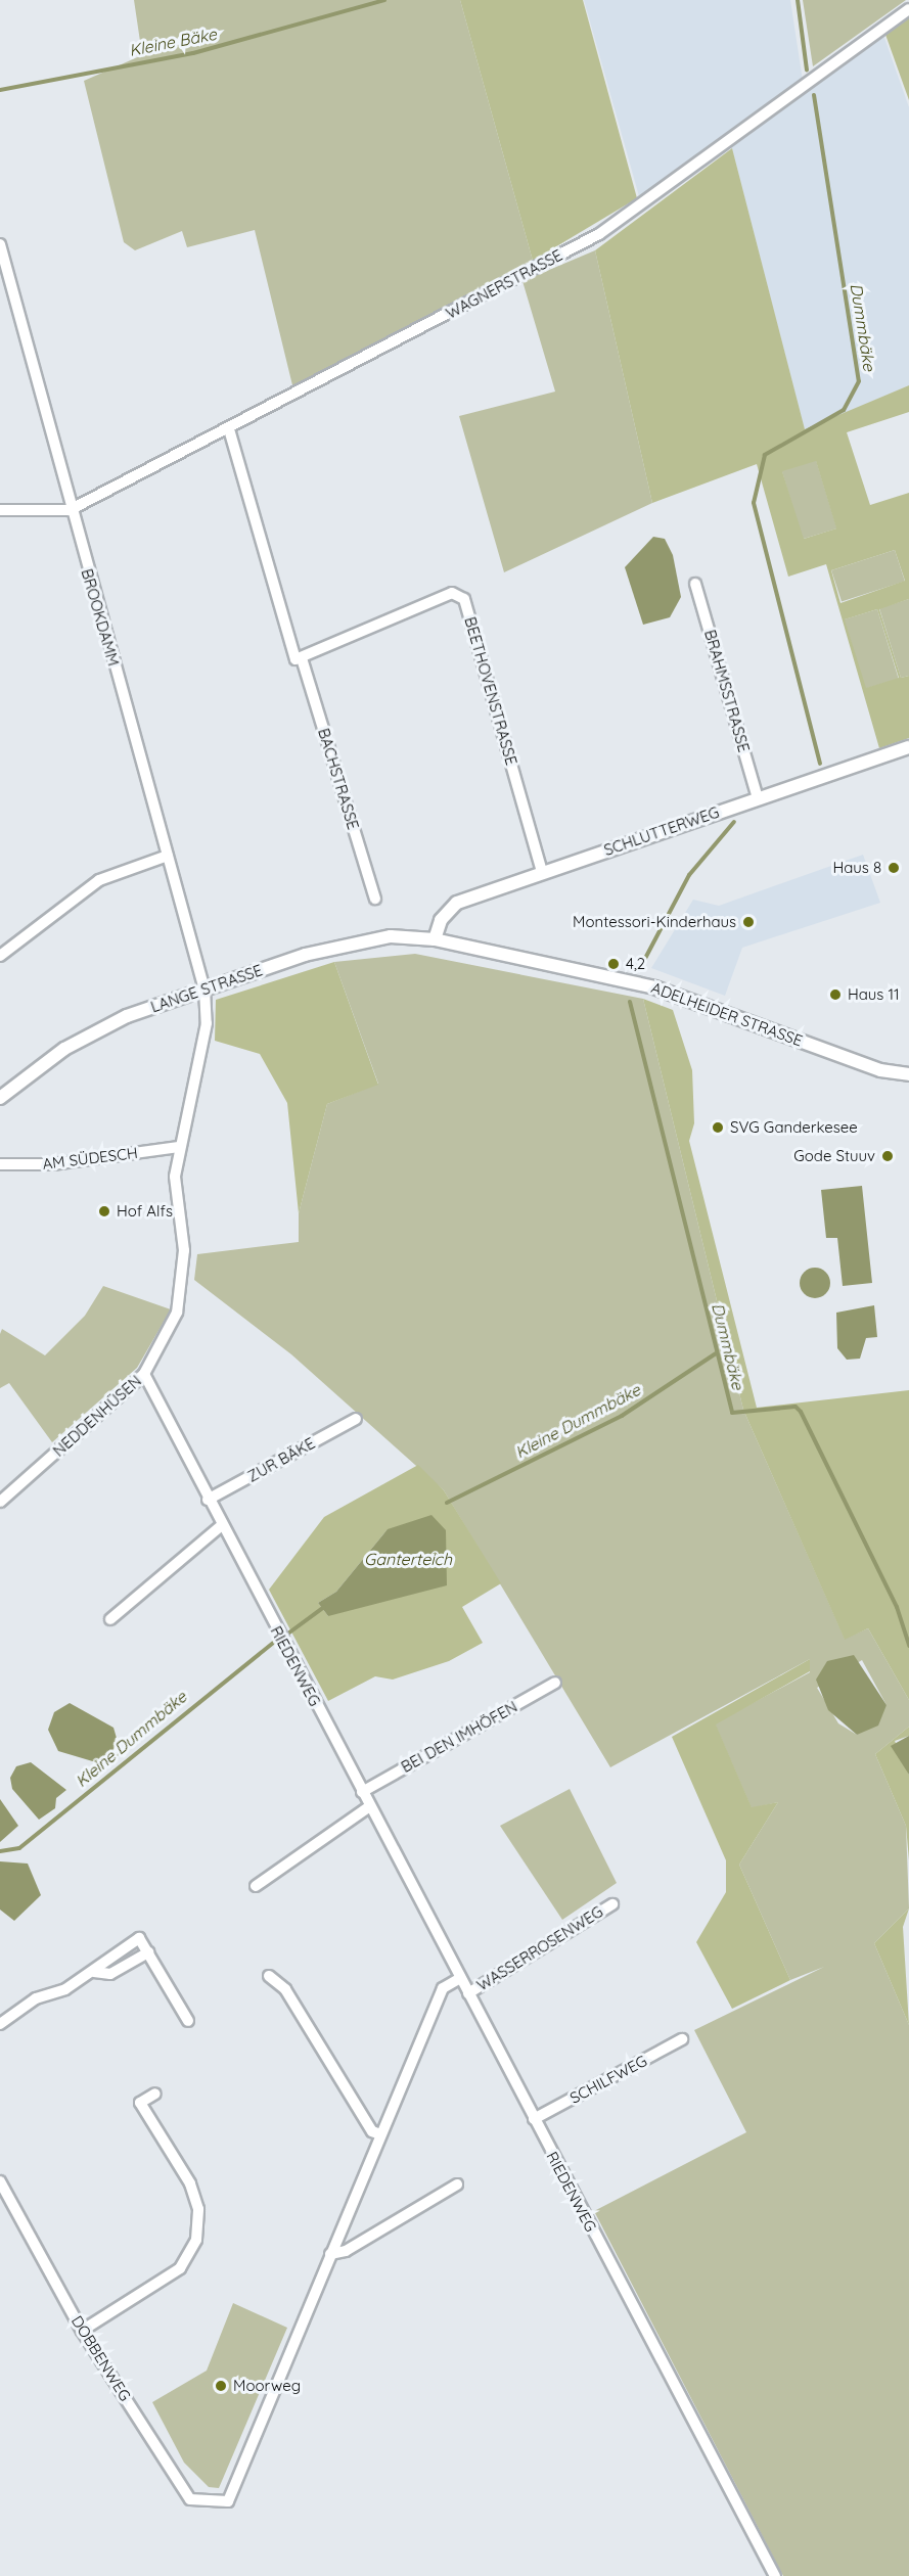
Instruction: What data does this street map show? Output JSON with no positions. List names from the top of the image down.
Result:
{
  "streets": {
    "street": [
      "WAGNERSTRASSE",
      "BROOKDAMM",
      "BEETHOVENSTRASSE",
      "BRAHMSSTRASSE",
      "BACHSTRASSE",
      "SCHLUTTERWEG",
      "LANGE STRASSE",
      "ADELHEIDER STRASSE",
      "AM SÜDESCH",
      "NEDDENHÜSEN",
      "ZUR BÄKE",
      "RIEDENWEG",
      "BEI DEN IMHÖFEN",
      "WASSERROSENWEG",
      "SCHILFWEG",
      "DOBBENWEG"
    ]
  },
  "crossings": [
    ["WAGNERSTRASSE", "BROOKDAMM"],
    ["BROOKDAMM", "LANGE STRASSE"],
    ["BROOKDAMM", "NEDDENHÜSEN"],
    ["BEETHOVENSTRASSE", "BACHSTRASSE"],
    ["BEETHOVENSTRASSE", "SCHLUTTERWEG"],
    ["BRAHMSSTRASSE", "SCHLUTTERWEG"],
    ["SCHLUTTERWEG", "LANGE STRASSE"],
    ["SCHLUTTERWEG", "ADELHEIDER STRASSE"],
    ["LANGE STRASSE", "ADELHEIDER STRASSE"],
    ["LANGE STRASSE", "NEDDENHÜSEN"],
    ["AM SÜDESCH", "NEDDENHÜSEN"],
    ["NEDDENHÜSEN", "RIEDENWEG"],
    ["ZUR BÄKE", "RIEDENWEG"],
    ["RIEDENWEG", "BEI DEN IMHÖFEN"],
    ["RIEDENWEG", "WASSERROSENWEG"],
    ["RIEDENWEG", "SCHILFWEG"]
  ],
  "water": [
    "Kleine Bäke",
    "Dummbäke",
    "Kleine Dummbäke",
    "Ganterteich"
  ],
  "places": [
    "Haus 8",
    "Montessori-Kinderhaus",
    "4,2",
    "Haus 11",
    "SVG Ganderkesee",
    "Gode Stuuv",
    "Hof Alfs",
    "Moorweg"
  ]
}
